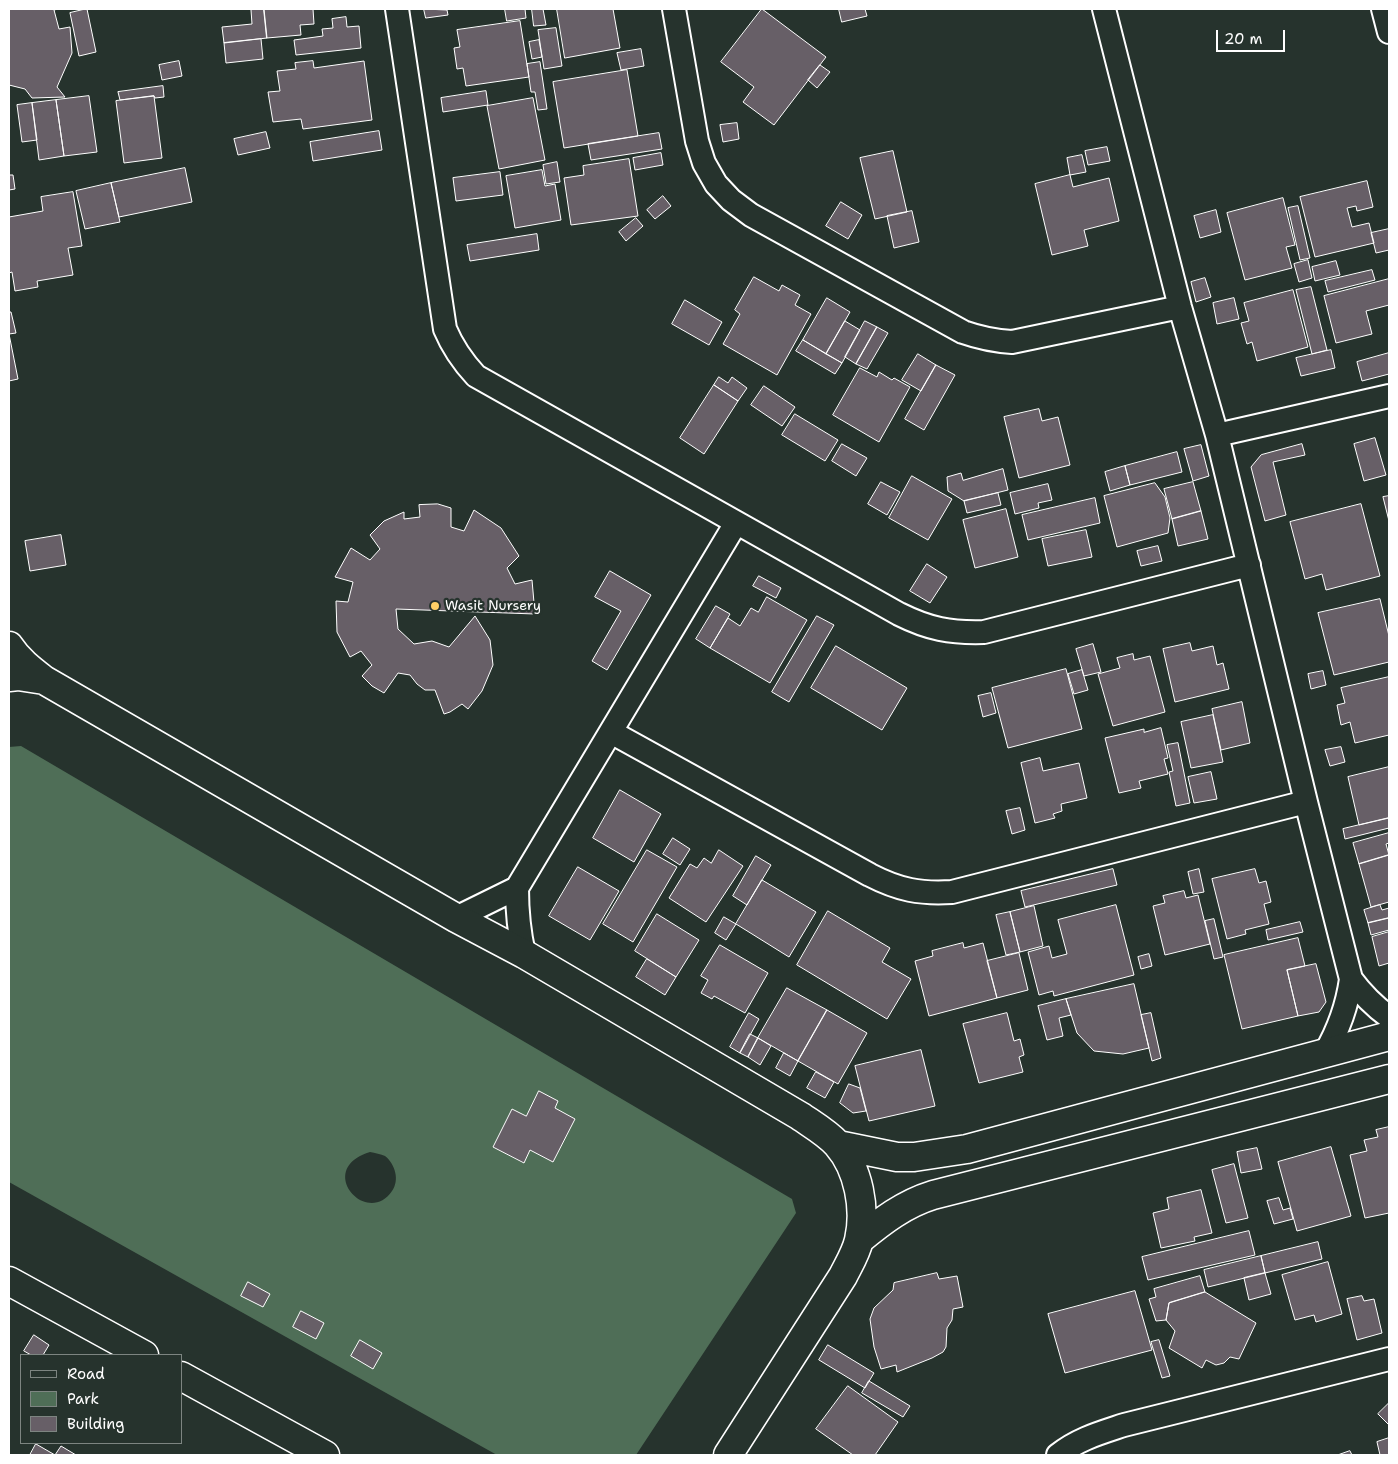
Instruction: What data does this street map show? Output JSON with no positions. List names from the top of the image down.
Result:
{
  "places": ["Wasit Nursery"],
  "legend": ["Road", "Park", "Building"],
  "scale_bar": "20 m"
}
